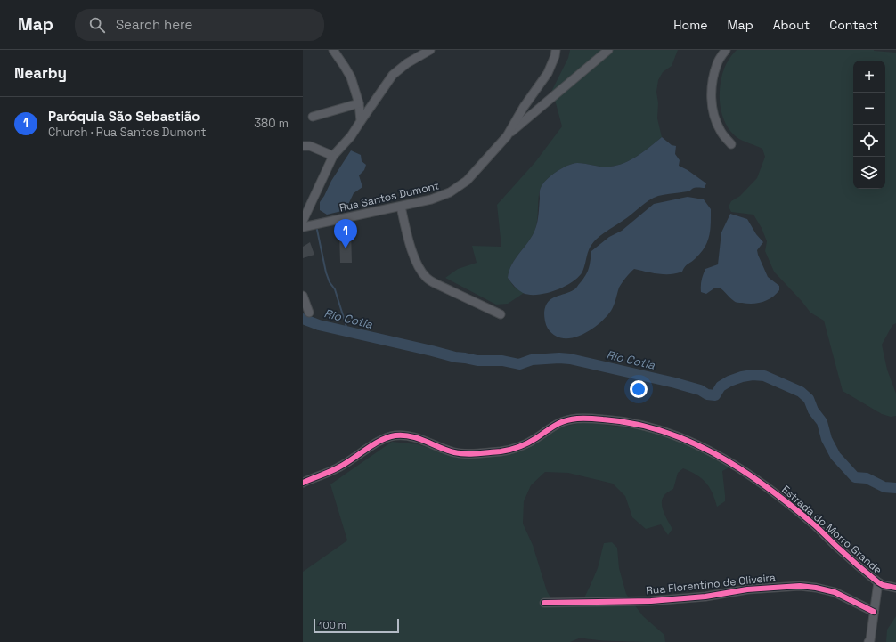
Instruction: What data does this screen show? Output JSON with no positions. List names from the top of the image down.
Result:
{
  "streets": {
    "street": ["Rua Santos Dumont", "Estrada do Morro Grande", "Rua Florentino de Oliveira"]
  },
  "water": ["Rio Cotia"],
  "scale_bar": "100 m",
  "page": {
    "header": "Map",
    "search": "Search here",
    "nav": [
      "Home",
      "Map",
      "About",
      "Contact"
    ],
    "heading": "Nearby",
    "map_buttons": ["+", "−"],
    "list": [
      {
        "mark": "1",
        "name": "Paróquia São Sebastião",
        "note": "Church · Rua Santos Dumont",
        "value": "380 m"
      }
    ],
    "pins": "1",
    "scale": "100 m"
  }
}
